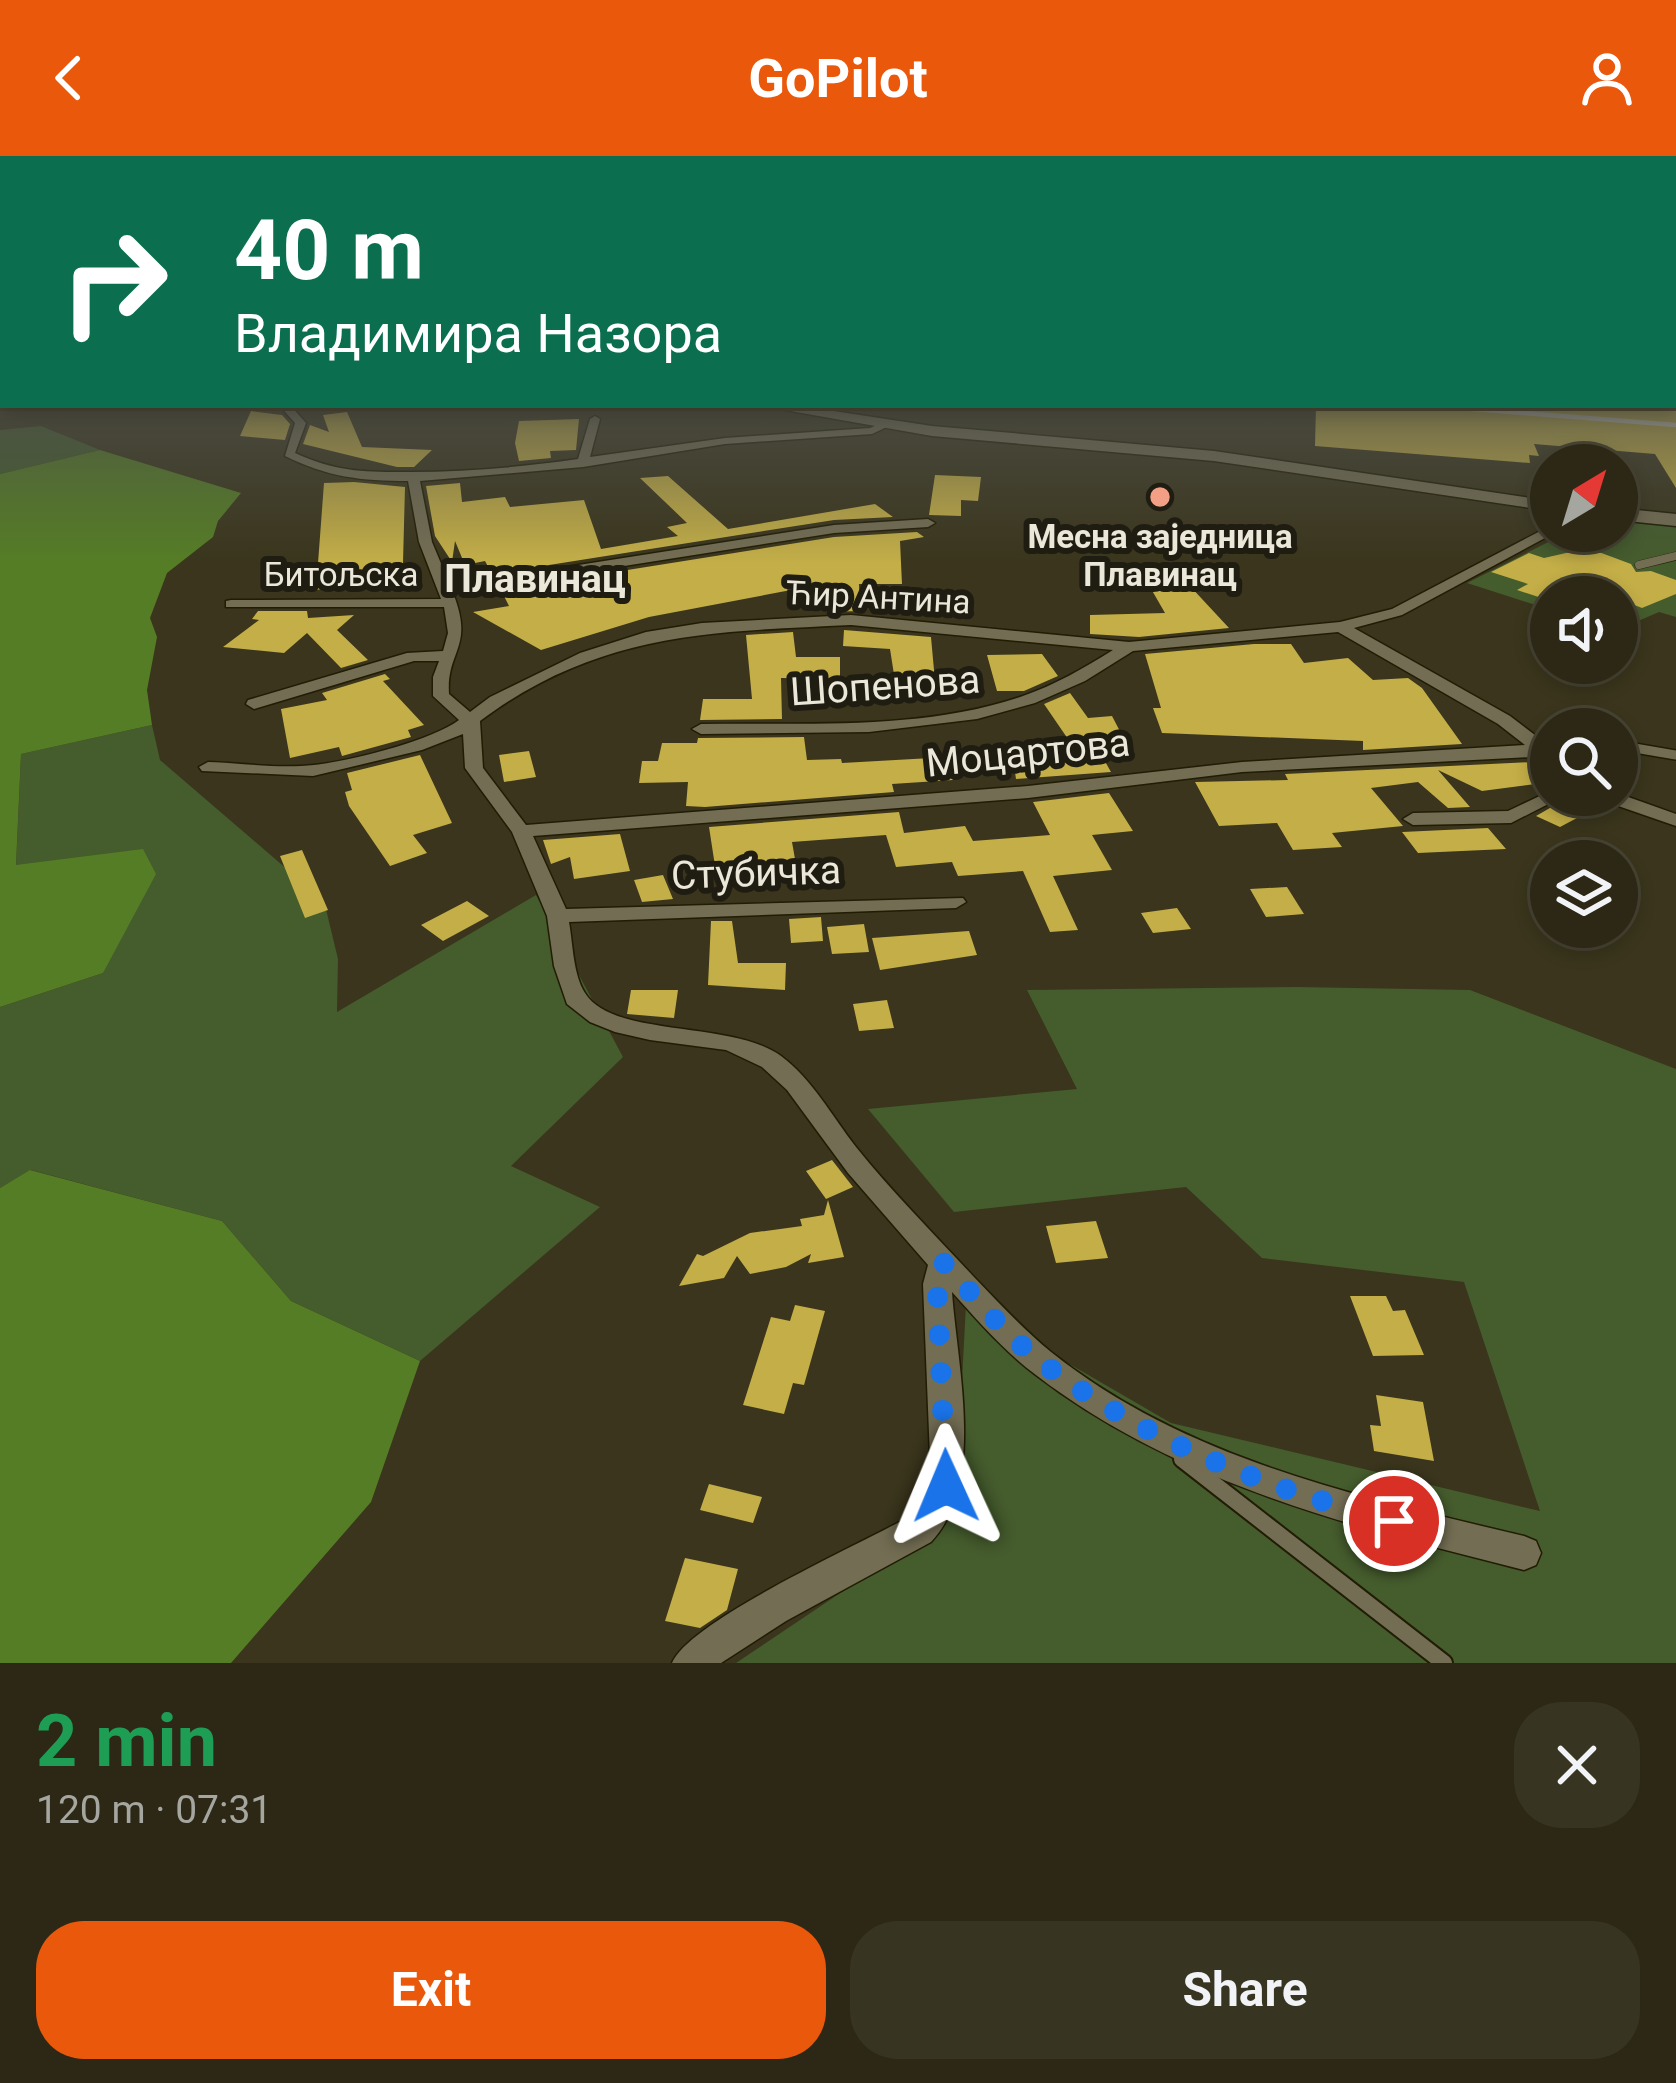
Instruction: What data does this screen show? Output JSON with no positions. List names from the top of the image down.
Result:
{
  "streets": {
    "street": [
      "Битољска",
      "Ћир Антина",
      "Шопенова",
      "Моцартова",
      "Стубичка"
    ]
  },
  "crossings": [
    ["Ћир Антина", "Шопенова"]
  ],
  "districts": ["Плавинац"],
  "places": ["Месна заједница Плавинац"],
  "north": "top right",
  "page": {
    "header": "GoPilot",
    "turn": ["40 m", "Владимира Назора"],
    "heading": ["2 min", "120 m · 07:31"],
    "buttons": ["Exit", "Share"]
  }
}
